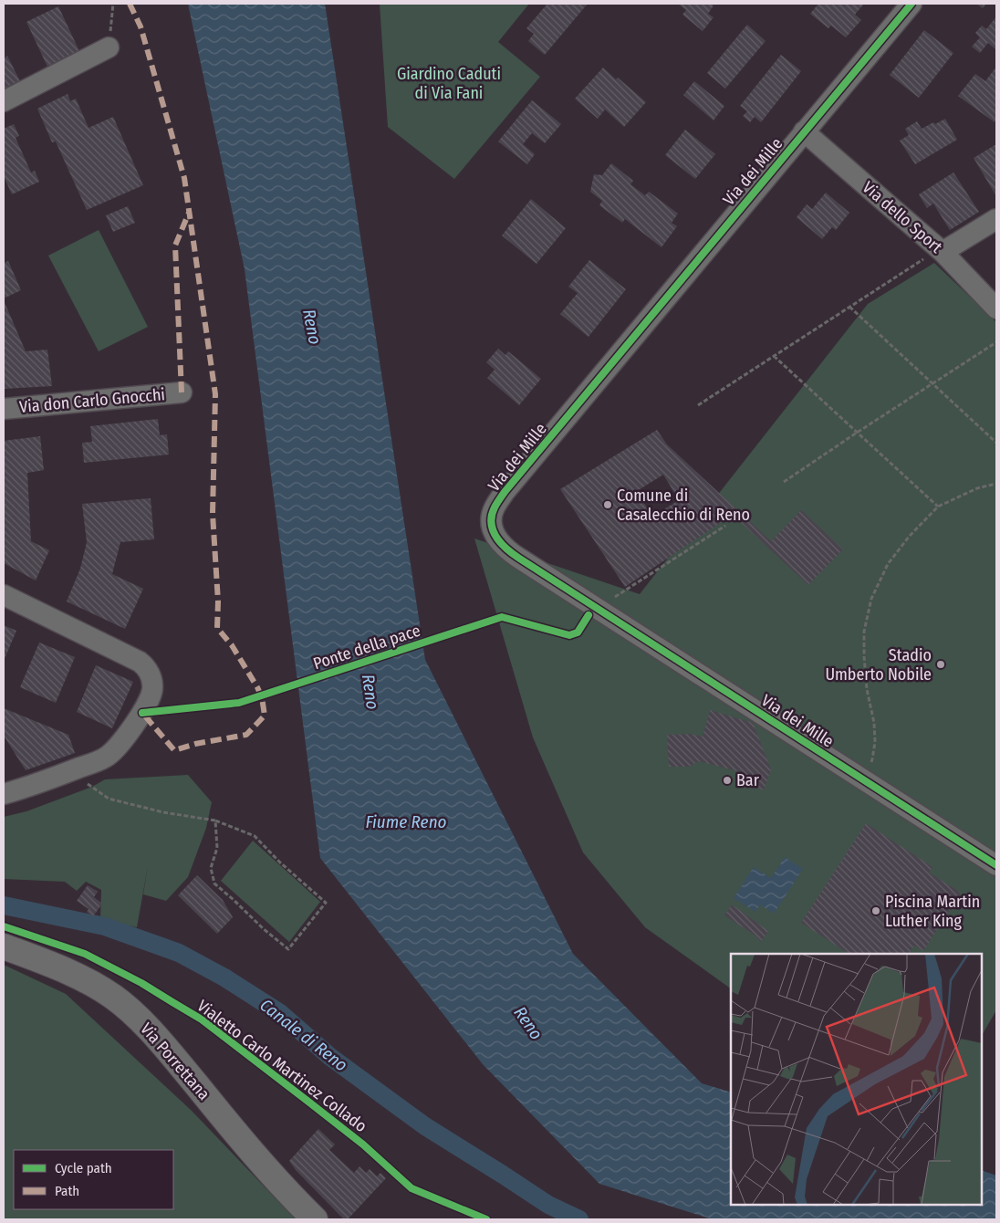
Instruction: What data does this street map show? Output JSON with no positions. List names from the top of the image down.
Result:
{
  "streets": {
    "main road": ["Via Porrettana"],
    "street": ["Via dei Mille", "Via dello Sport", "Via don Carlo Gnocchi"],
    "cycle path": ["Ponte della pace", "Vialetto Carlo Martinez Collado"]
  },
  "crossings": [
    ["Via dei Mille", "Via dello Sport"]
  ],
  "water": ["Reno", "Fiume Reno", "Canale di Reno"],
  "parks": ["Giardino Caduti di Via Fani"],
  "places": [
    "Comune di Casalecchio di Reno",
    "Stadio Umberto Nobile",
    "Bar",
    "Piscina Martin Luther King"
  ],
  "legend": ["Cycle path", "Path"]
}
